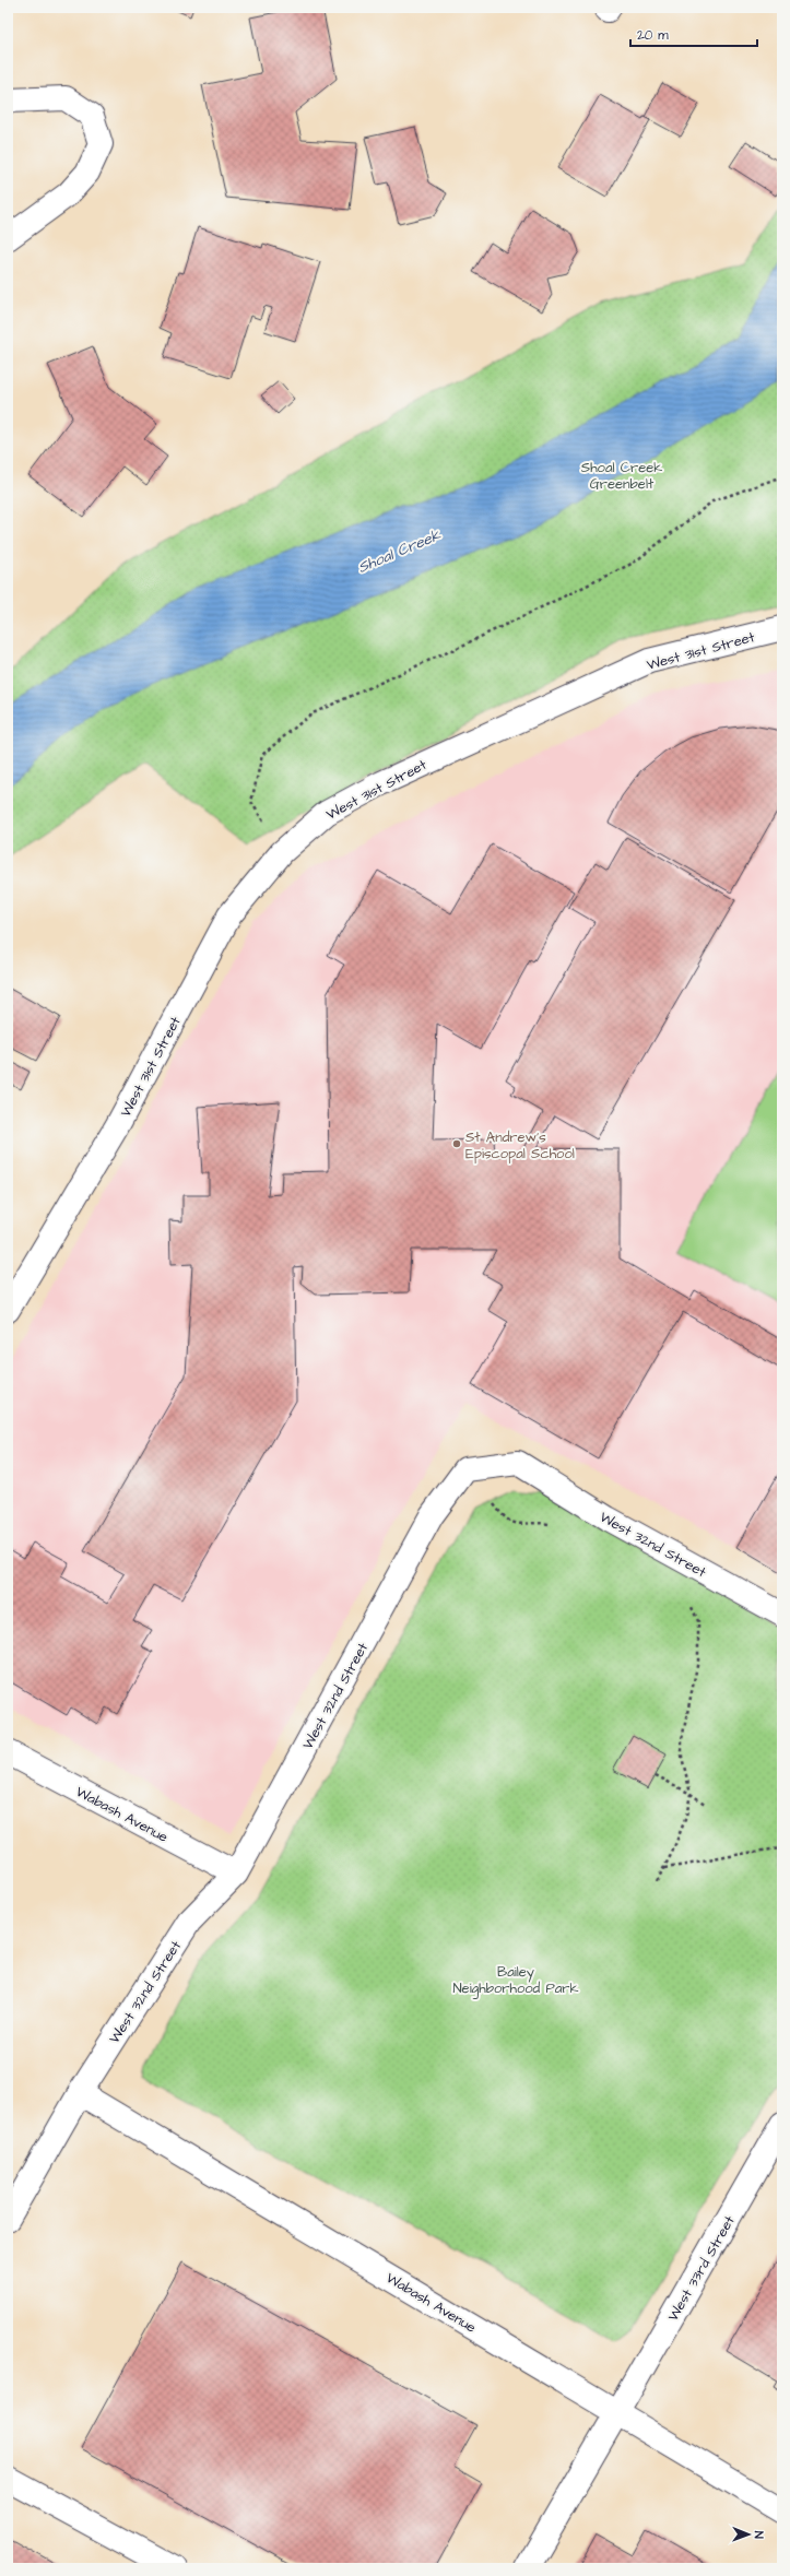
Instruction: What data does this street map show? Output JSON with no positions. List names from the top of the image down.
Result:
{
  "streets": {
    "street": [
      "West 31st Street",
      "West 32nd Street",
      "Wabash Avenue",
      "West 33rd Street"
    ]
  },
  "crossings": [
    ["West 32nd Street", "Wabash Avenue"],
    ["Wabash Avenue", "West 33rd Street"]
  ],
  "water": ["Shoal Creek"],
  "parks": ["Shoal Creek Greenbelt", "Bailey Neighborhood Park"],
  "places": ["St Andrew's Episcopal School"],
  "scale_bar": "20 m",
  "north": "right"
}
